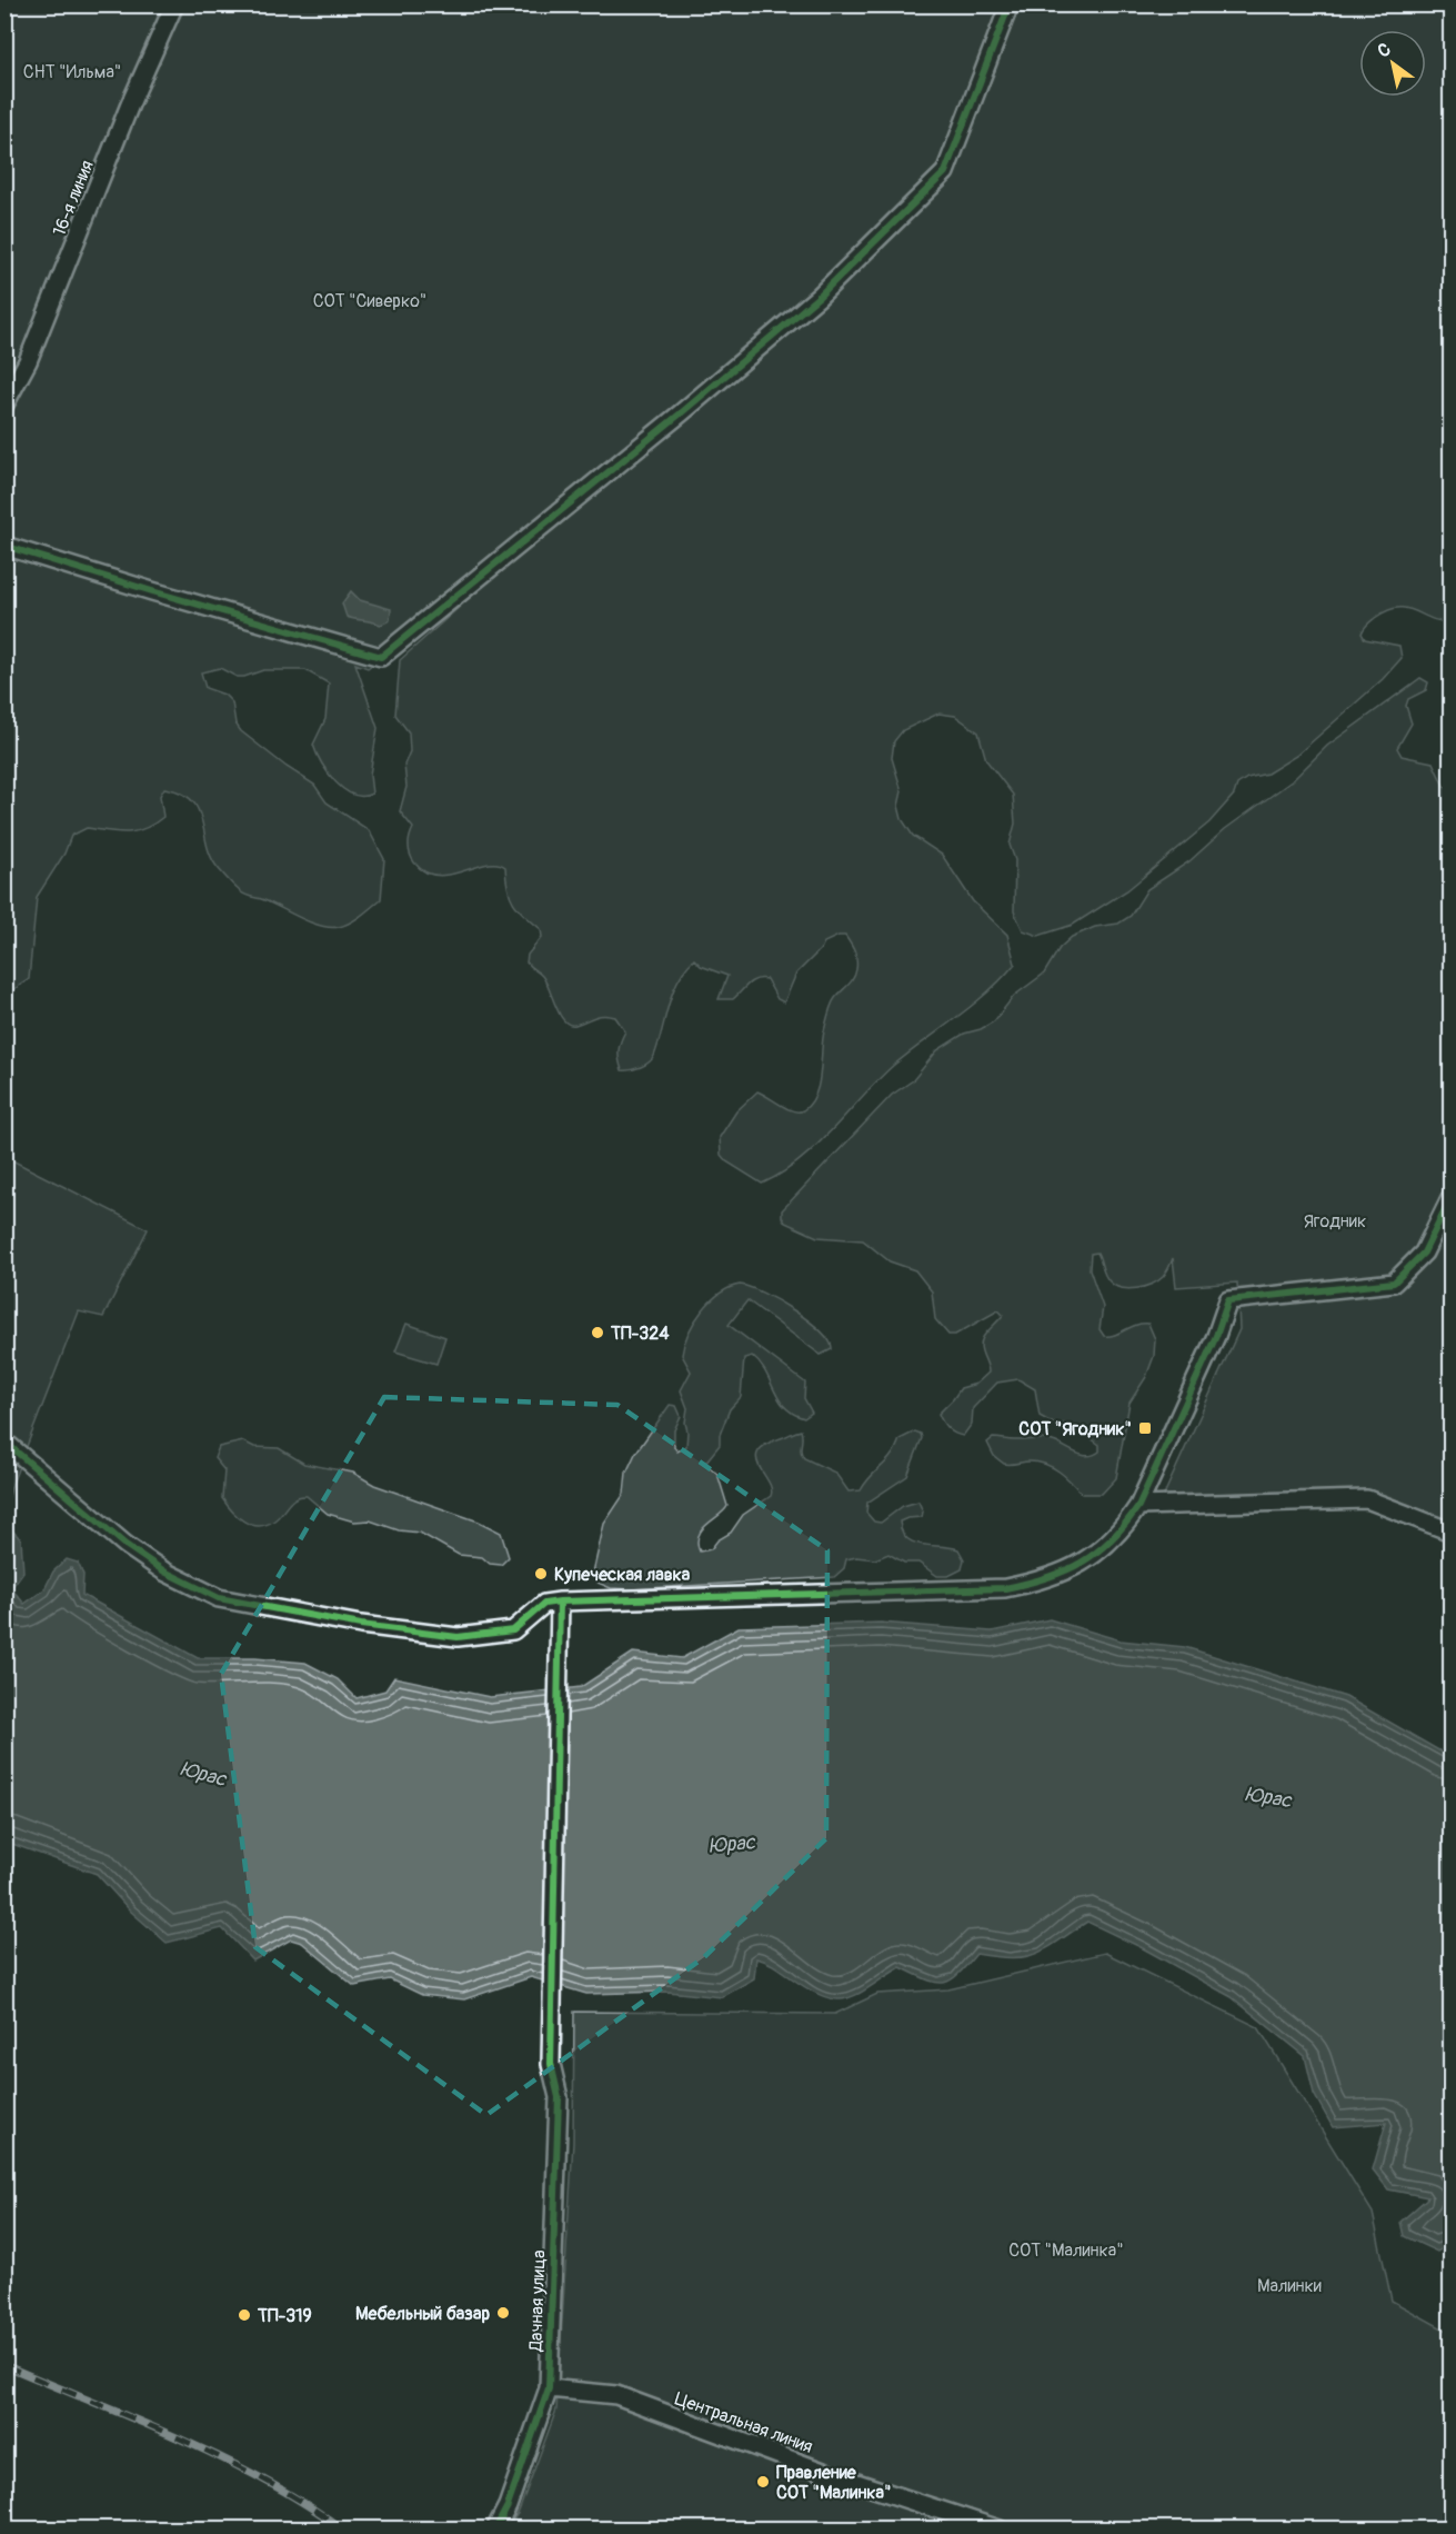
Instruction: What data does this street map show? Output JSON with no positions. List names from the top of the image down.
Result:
{
  "streets": {
    "street": ["16-я линия", "Дачная улица", "Центральная линия"]
  },
  "crossings": [
    ["Дачная улица", "Центральная линия"]
  ],
  "water": ["Юрас"],
  "parks": [
    "СНТ \"Ильма\"",
    "СОТ \"Сиверко\"",
    "Ягодник",
    "СОТ \"Малинка\"",
    "Малинки"
  ],
  "places": {
    "other": [
      "ТП-324",
      "Купеческая лавка",
      "Мебельный базар",
      "ТП-319",
      "Правление СОТ \"Малинка\""
    ],
    "transit": ["СОТ \"Ягодник\""]
  },
  "north": "top left"
}
